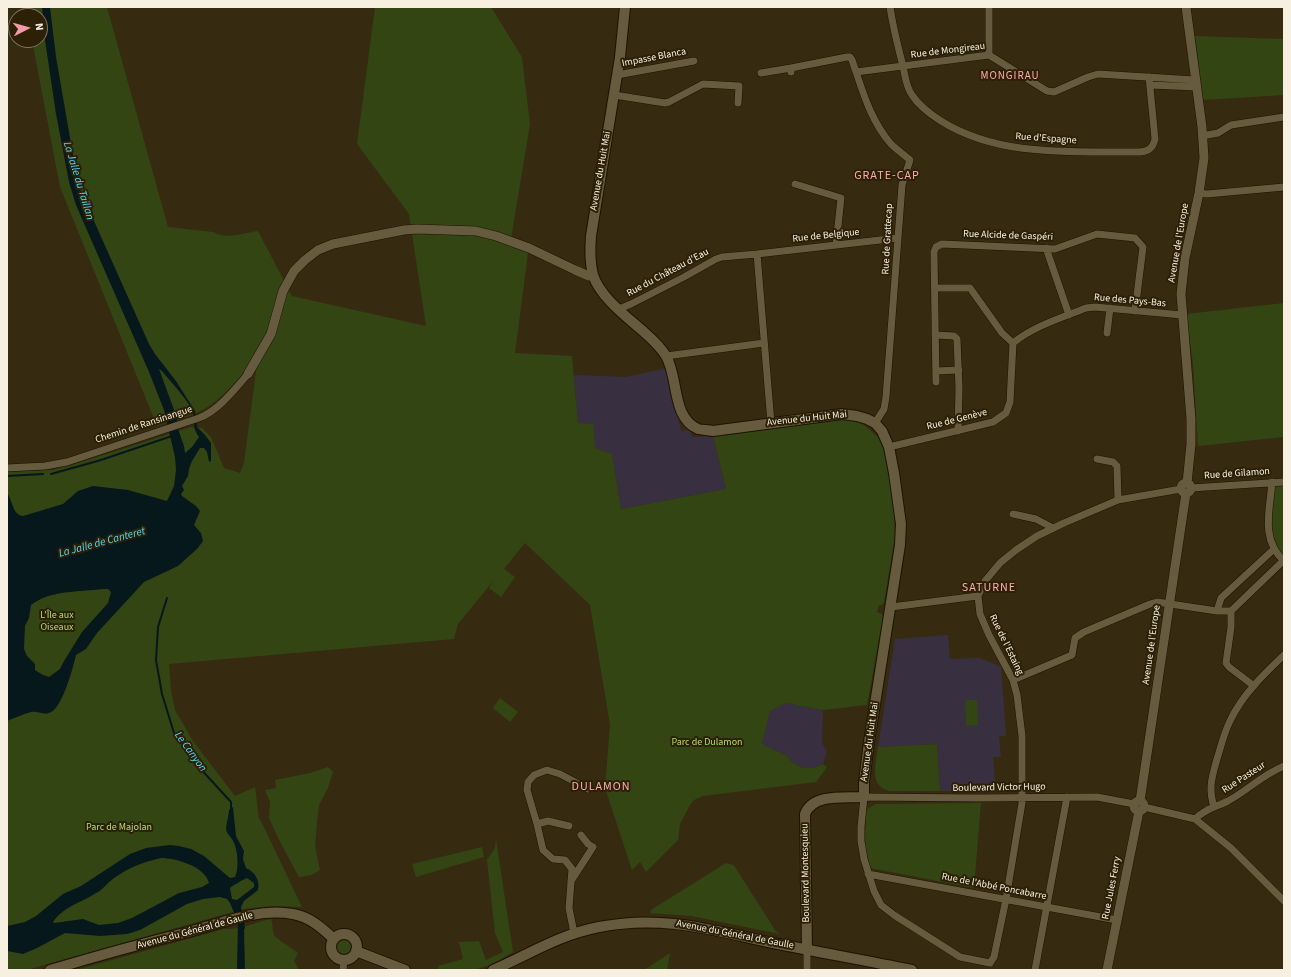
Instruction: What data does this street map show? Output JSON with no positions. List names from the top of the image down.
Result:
{
  "streets": {
    "main road": ["Avenue du Huit Mai", "Boulevard Montesquieu", "Avenue du Général de Gaulle"],
    "street": [
      "Rue de Mongireau",
      "Impasse Blanca",
      "Rue d'Espagne",
      "Rue de Belgique",
      "Rue Alcide de Gaspéri",
      "Rue de Grattecap",
      "Avenue de l'Europe",
      "Rue du Château d'Eau",
      "Rue des Pays-Bas",
      "Rue de Genève",
      "Chemin de Ransinangue",
      "Rue de Gilamon",
      "Rue de l'Estaing",
      "Rue Pasteur",
      "Boulevard Victor Hugo",
      "Rue de l'Abbé Poncabarre",
      "Rue Jules Ferry"
    ]
  },
  "crossings": [
    ["Rue de Mongireau", "Rue d'Espagne"],
    ["Rue de Mongireau", "Rue de Grattecap"],
    ["Rue de Mongireau", "Avenue de l'Europe"],
    ["Impasse Blanca", "Avenue du Huit Mai"],
    ["Avenue du Huit Mai", "Rue de Grattecap"],
    ["Avenue du Huit Mai", "Rue du Château d'Eau"],
    ["Avenue du Huit Mai", "Rue de Genève"],
    ["Avenue du Huit Mai", "Chemin de Ransinangue"],
    ["Avenue du Huit Mai", "Rue de l'Estaing"],
    ["Avenue du Huit Mai", "Boulevard Victor Hugo"],
    ["Avenue du Huit Mai", "Boulevard Montesquieu"],
    ["Avenue du Huit Mai", "Rue de l'Abbé Poncabarre"],
    ["Rue de Belgique", "Rue de Grattecap"],
    ["Rue de Belgique", "Rue du Château d'Eau"],
    ["Rue Alcide de Gaspéri", "Rue des Pays-Bas"],
    ["Avenue de l'Europe", "Rue des Pays-Bas"],
    ["Avenue de l'Europe", "Rue de Gilamon"],
    ["Avenue de l'Europe", "Boulevard Victor Hugo"],
    ["Avenue de l'Europe", "Rue Jules Ferry"],
    ["Rue des Pays-Bas", "Rue de Genève"],
    ["Rue de l'Estaing", "Boulevard Victor Hugo"],
    ["Rue de l'Estaing", "Rue de l'Abbé Poncabarre"],
    ["Rue Pasteur", "Boulevard Victor Hugo"],
    ["Boulevard Victor Hugo", "Boulevard Montesquieu"],
    ["Boulevard Victor Hugo", "Rue Jules Ferry"],
    ["Boulevard Montesquieu", "Avenue du Général de Gaulle"],
    ["Rue de l'Abbé Poncabarre", "Rue Jules Ferry"]
  ],
  "districts": [
    "MONGIRAU",
    "GRATE-CAP",
    "SATURNE",
    "DULAMON"
  ],
  "water": ["La Jalle du Taillan", "La Jalle de Canteret", "Le Canyon"],
  "parks": ["L'Île aux Oiseaux", "Parc de Dulamon", "Parc de Majolan"],
  "north": "right"
}
